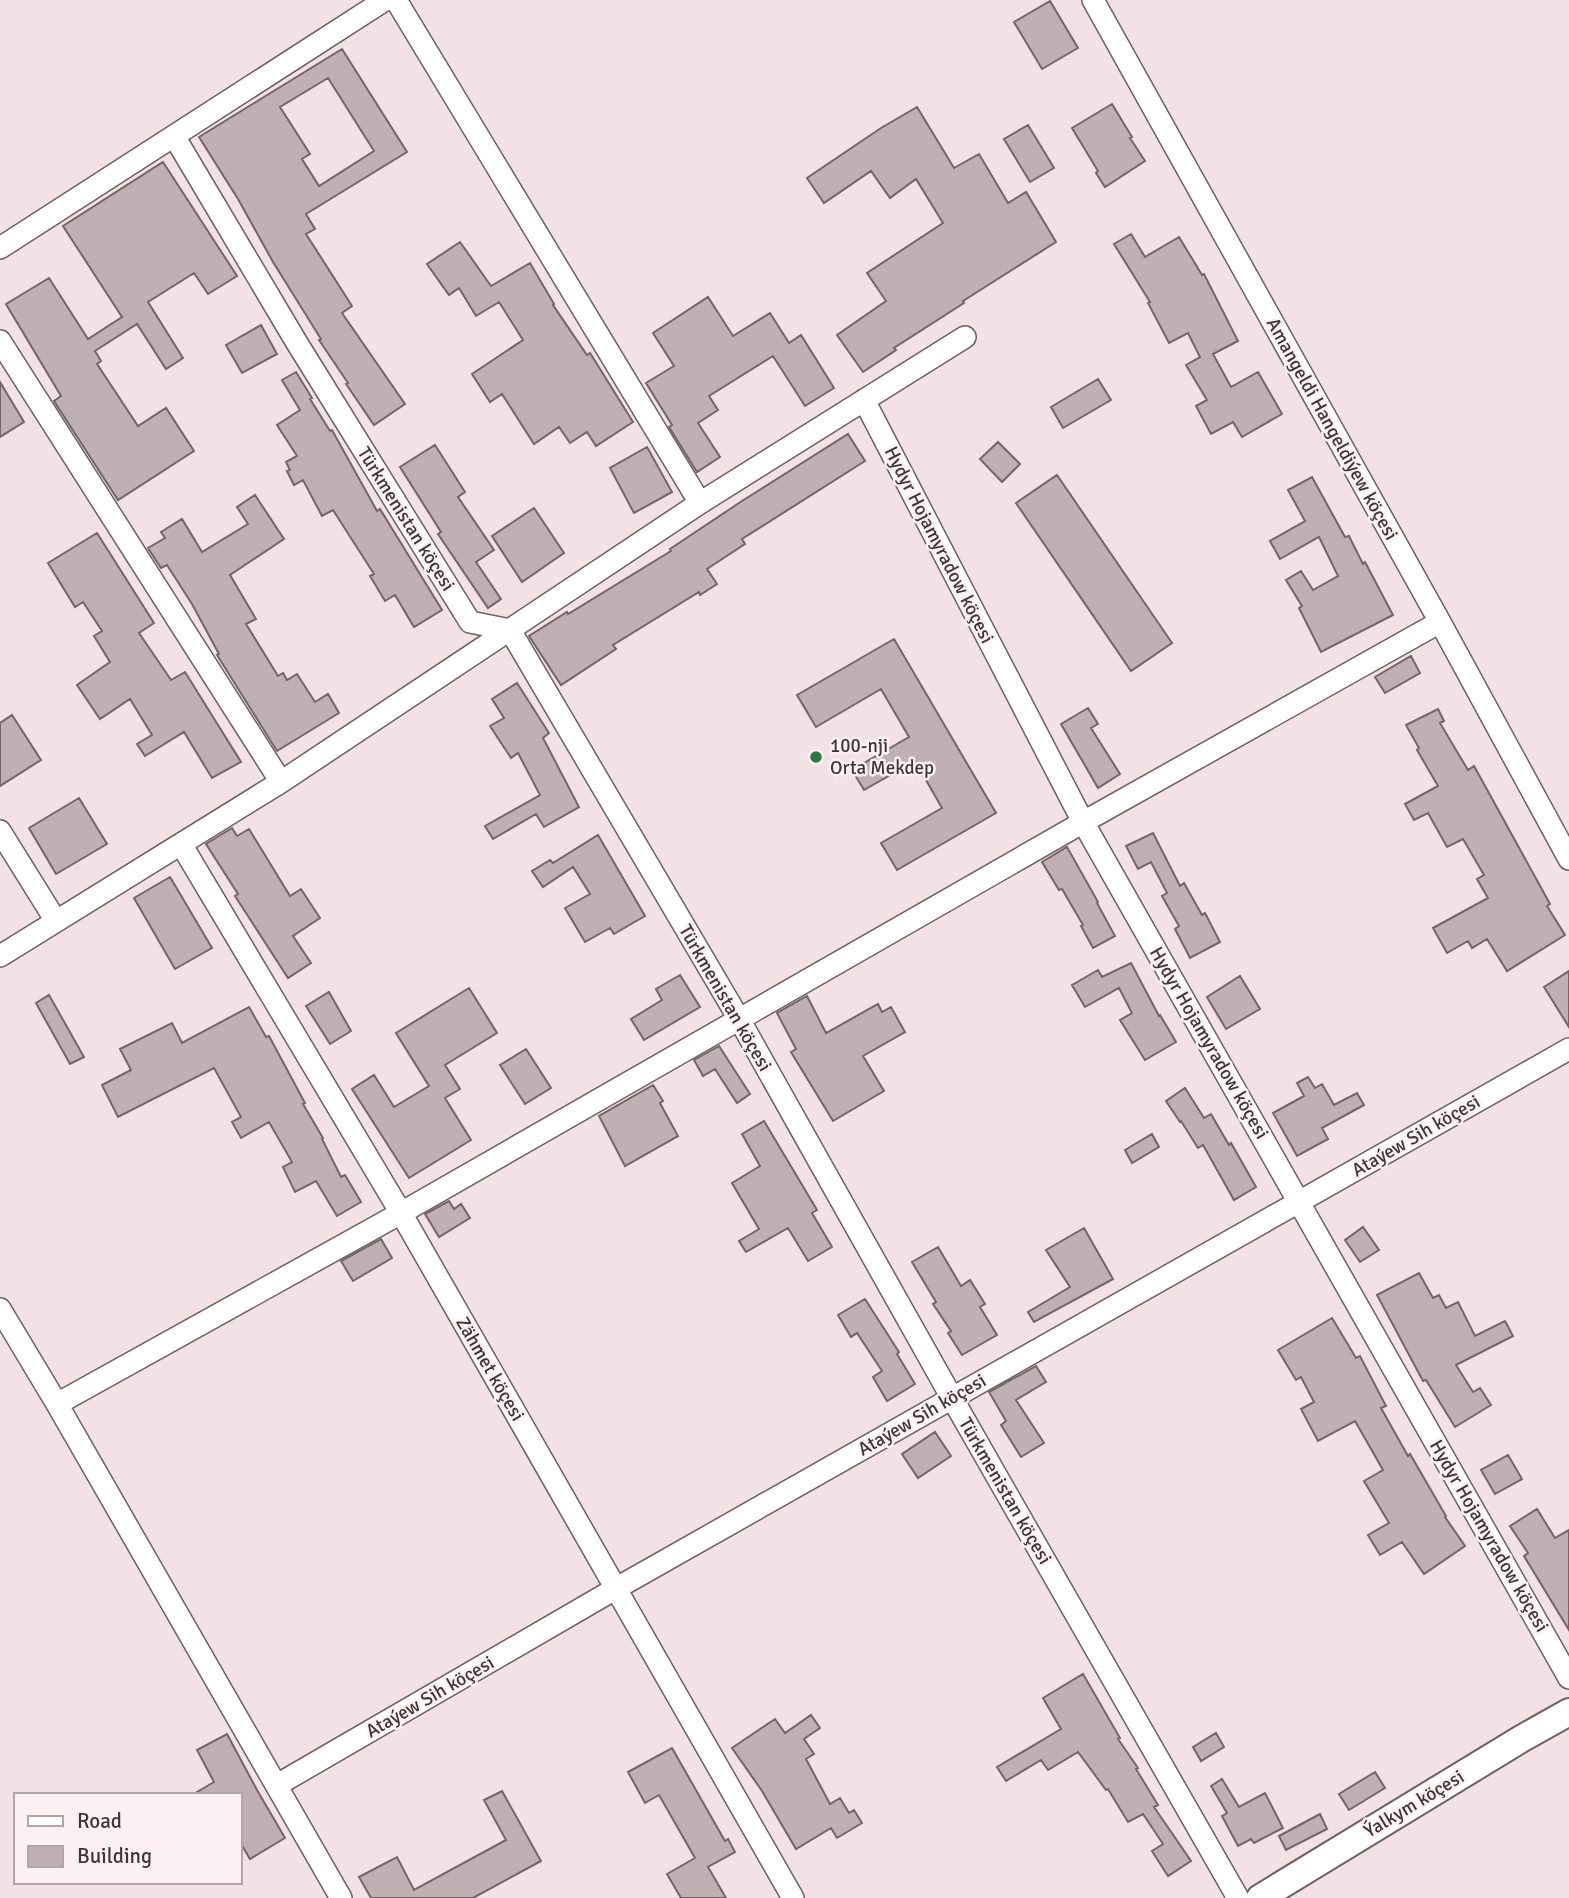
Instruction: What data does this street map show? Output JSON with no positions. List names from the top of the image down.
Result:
{
  "streets": {
    "main road": ["Ýalkym köçesi"],
    "street": [
      "Amangeldi Hangeldiýew köçesi",
      "Türkmenistan köçesi",
      "Hydyr Hojamyradow köçesi",
      "Ataýew Sih köçesi",
      "Zähmet köçesi"
    ]
  },
  "crossings": [
    ["Türkmenistan köçesi", "Ataýew Sih köçesi"],
    ["Hydyr Hojamyradow köçesi", "Ataýew Sih köçesi"],
    ["Ataýew Sih köçesi", "Zähmet köçesi"]
  ],
  "places": ["100-nji Orta Mekdep"],
  "legend": ["Road", "Building"]
}
